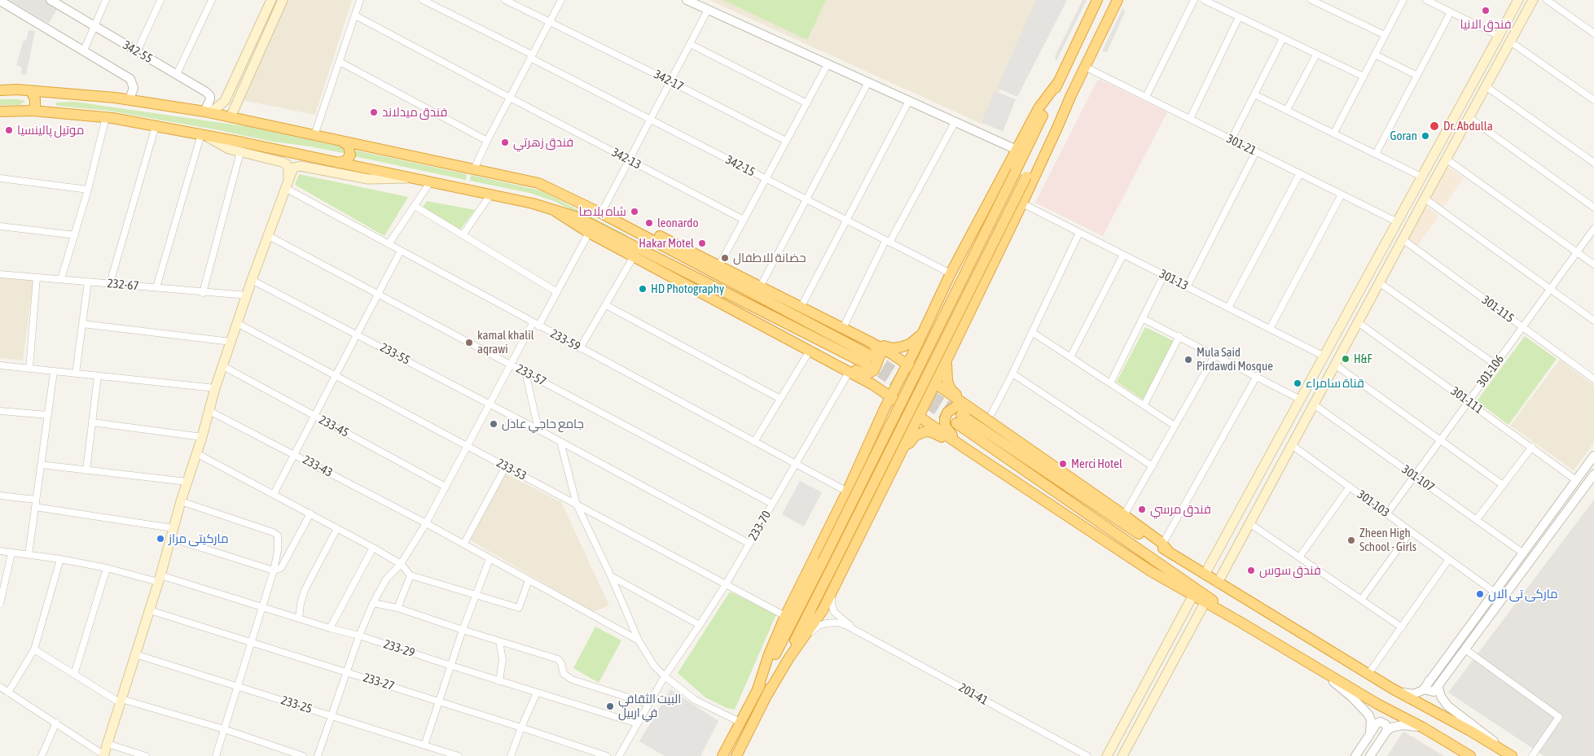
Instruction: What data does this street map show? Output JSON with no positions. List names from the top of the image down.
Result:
{
  "streets": {
    "street": [
      "342-55",
      "342-17",
      "301-21",
      "342-13",
      "342-15",
      "301-13",
      "232-67",
      "301-115",
      "233-59",
      "233-55",
      "301-106",
      "233-57",
      "301-111",
      "233-45",
      "233-43",
      "233-53",
      "301-107",
      "301-103",
      "233-70",
      "233-29",
      "233-27",
      "201-41",
      "233-25"
    ]
  },
  "crossings": [
    ["301-115", "301-106"],
    ["233-59", "233-70"],
    ["233-55", "233-70"],
    ["301-106", "301-111"],
    ["301-106", "301-107"],
    ["301-106", "301-103"],
    ["233-57", "233-70"],
    ["233-53", "233-70"],
    ["233-70", "233-29"]
  ],
  "places": [
    "فندق الانيا",
    "فندق ميدلاند",
    "Dr. Abdulla",
    "موتيل پالينسيا",
    "Goran",
    "فندق زهرتي",
    "شاه بلاصا",
    "leonardo",
    "Hakar Motel",
    "حضانة للاطفال",
    "HD Photography",
    "kamal khalil aqrawi",
    "H&F",
    "Mula Said Pirdawdi Mosque",
    "قناة سامراء",
    "جامع حاجي عادل",
    "Merci Hotel",
    "فندق مرسي",
    "مارکیتی مراز",
    "Zheen High School - Girls",
    "فندق سوس",
    "مارکی تی الان",
    "البيت الثقافي في اربيل"
  ]
}
